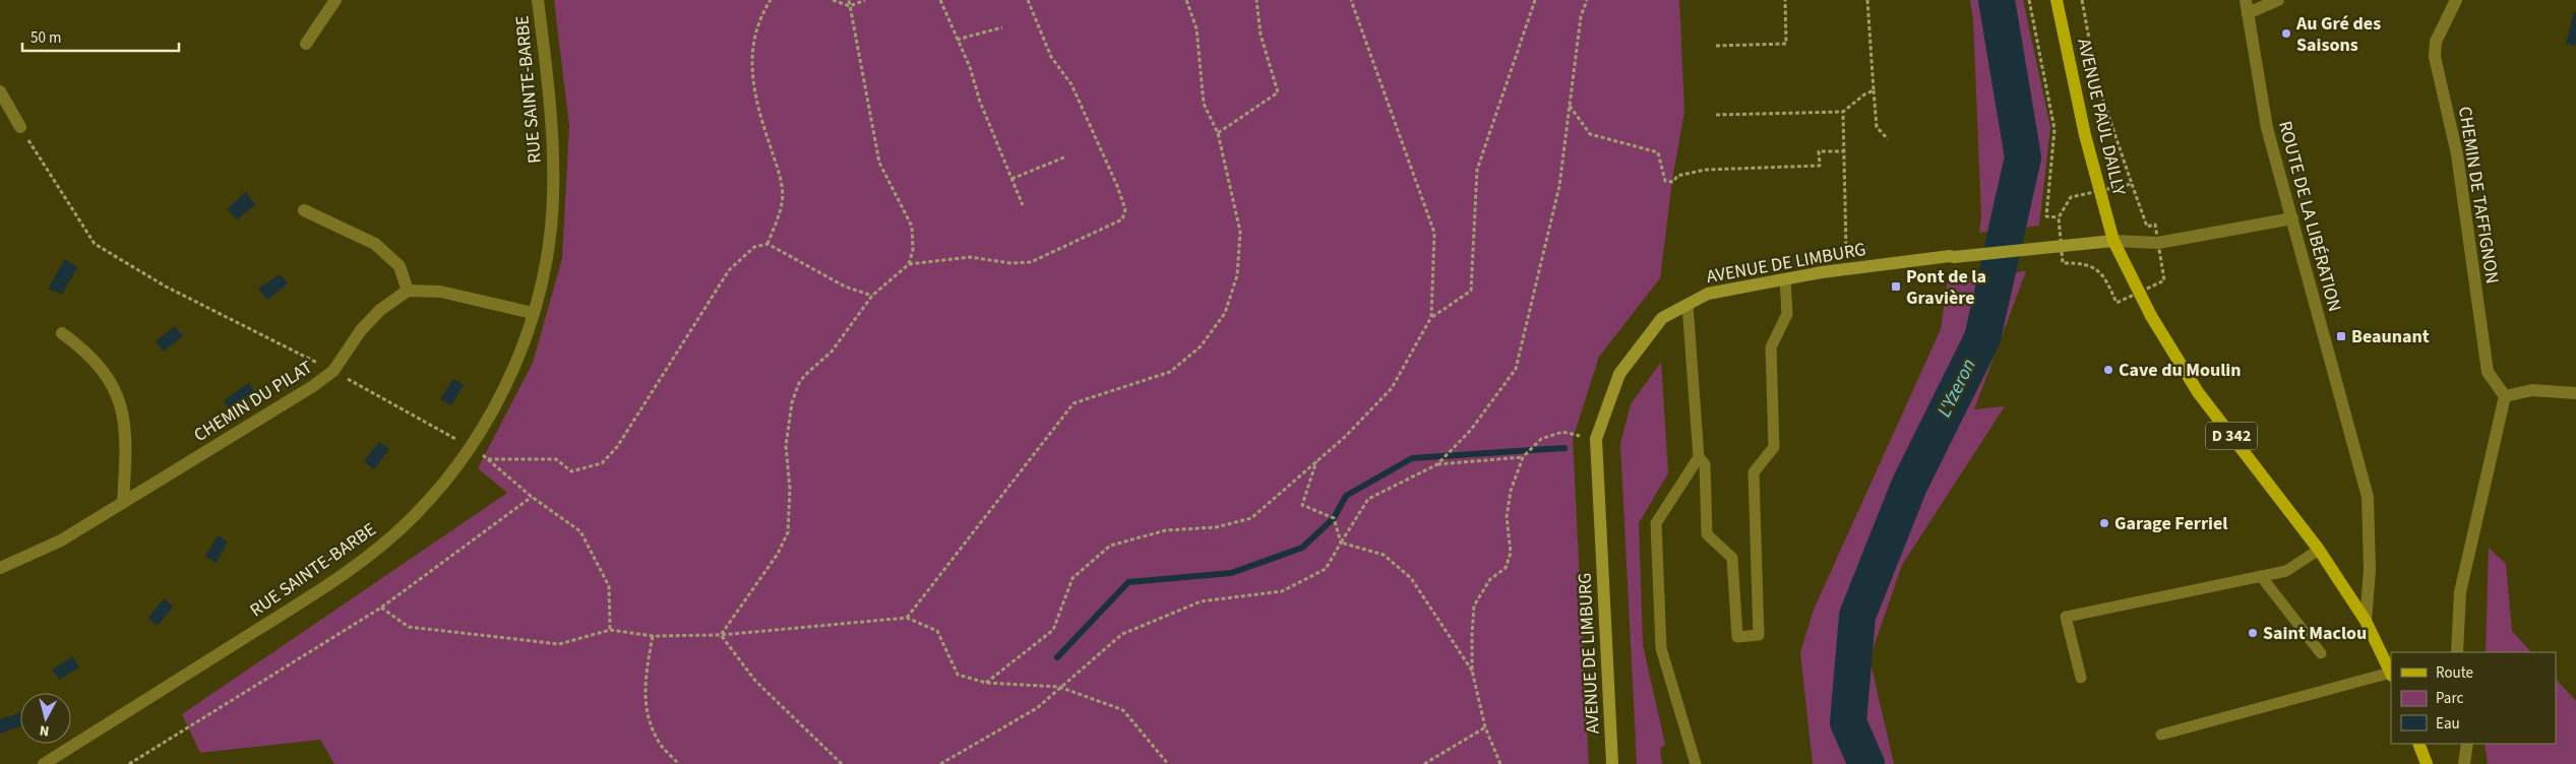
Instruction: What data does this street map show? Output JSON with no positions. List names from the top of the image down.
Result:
{
  "streets": {
    "main road": ["AVENUE PAUL DAILLY", "D 342"],
    "street": [
      "RUE SAINTE-BARBE",
      "CHEMIN DE TAFFIGNON",
      "ROUTE DE LA LIBÉRATION",
      "AVENUE DE LIMBURG",
      "CHEMIN DU PILAT"
    ]
  },
  "crossings": [
    ["AVENUE PAUL DAILLY", "AVENUE DE LIMBURG"],
    ["AVENUE PAUL DAILLY", "D 342"],
    ["ROUTE DE LA LIBÉRATION", "AVENUE DE LIMBURG"],
    ["ROUTE DE LA LIBÉRATION", "D 342"],
    ["AVENUE DE LIMBURG", "D 342"]
  ],
  "water": ["L'Yzeron"],
  "places": {
    "other": [
      "Au Gré des Saisons",
      "Cave du Moulin",
      "Garage Ferriel",
      "Saint Maclou"
    ],
    "transit": ["Pont de la Gravière", "Beaunant"]
  },
  "legend": ["Route", "Parc", "Eau"],
  "scale_bar": "50 m",
  "north": "bottom"
}
